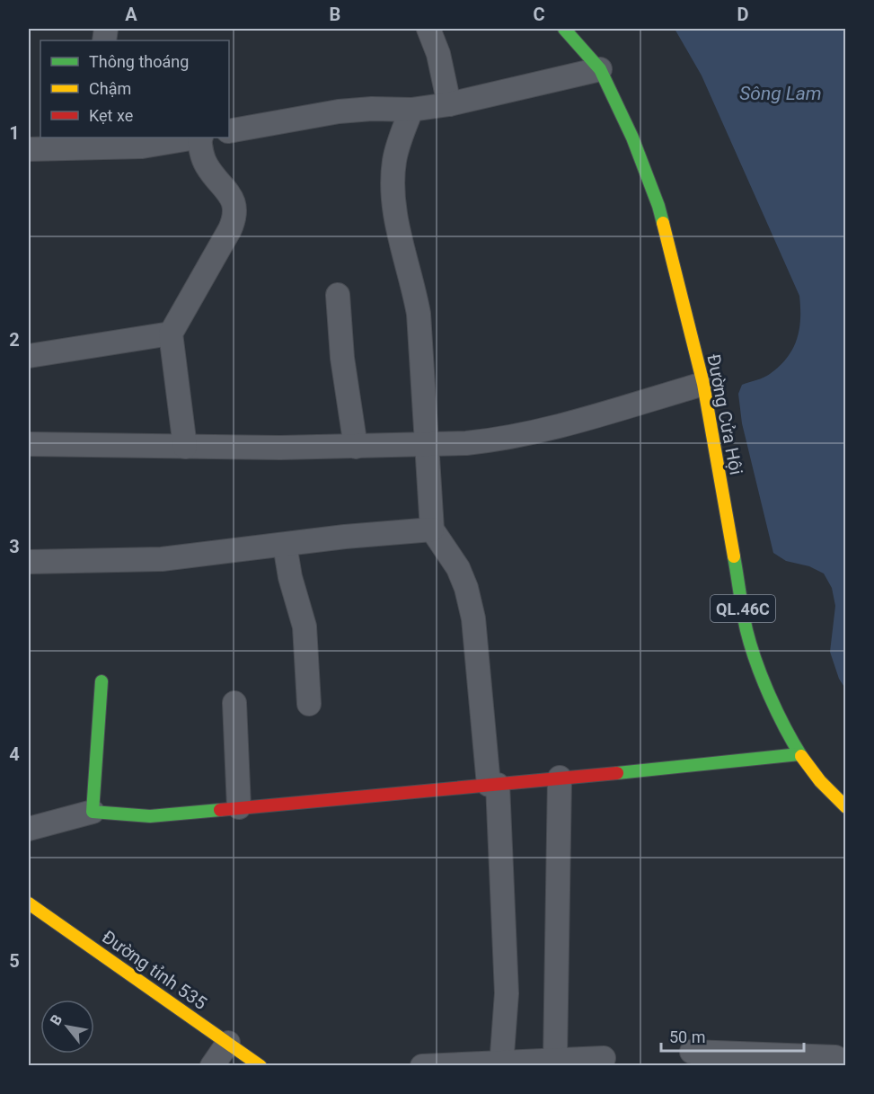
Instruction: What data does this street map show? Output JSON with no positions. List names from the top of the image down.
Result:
{
  "streets": {
    "main road": ["Đường Cửa Hội", "QL.46C", "Đường tỉnh 535"]
  },
  "water": ["Sông Lam"],
  "legend": ["Thông thoáng", "Chậm", "Kẹt xe"],
  "scale_bar": "50 m",
  "north": "top left",
  "grid": {
    "columns": [
      "A",
      "B",
      "C",
      "D"
    ],
    "rows": [
      "1",
      "2",
      "3",
      "4",
      "5"
    ]
  }
}
